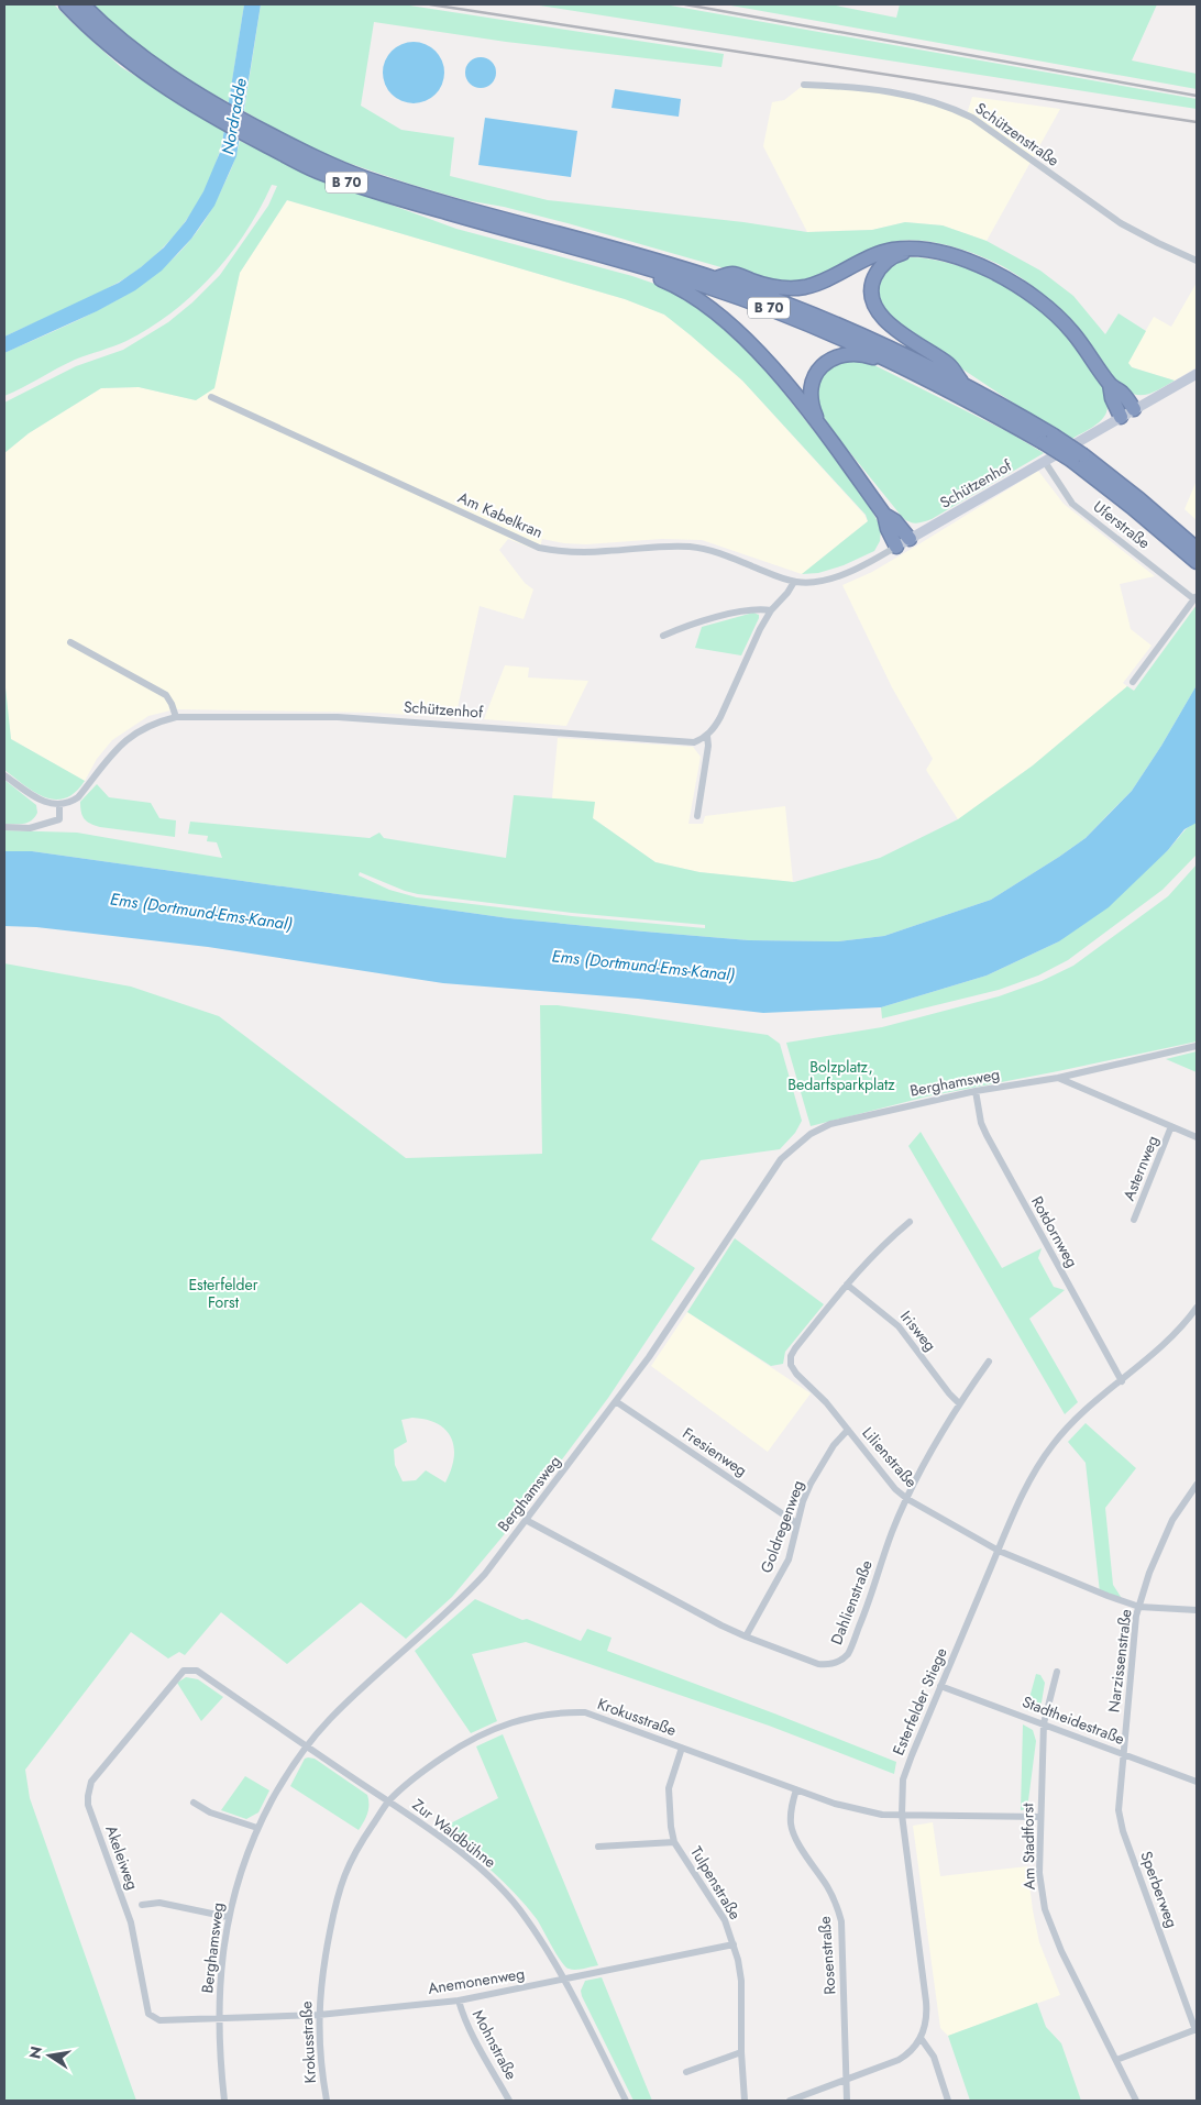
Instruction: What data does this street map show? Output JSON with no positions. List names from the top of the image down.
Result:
{
  "streets": {
    "highway": ["B 70"],
    "street": [
      "Schützenstraße",
      "Schützenhof",
      "Am Kabelkran",
      "Uferstraße",
      "Berghamsweg",
      "Asternweg",
      "Rotdornweg",
      "Irisweg",
      "Fresienweg",
      "Lilienstraße",
      "Goldregenweg",
      "Dahlienstraße",
      "Narzissenstraße",
      "Esterfelder Stiege",
      "Krokusstraße",
      "Stadtheidestraße",
      "Zur Waldbühne",
      "Am Stadtforst",
      "Akeleiweg",
      "Tulpenstraße",
      "Sperberweg",
      "Rosenstraße",
      "Anemonenweg",
      "Mohnstraße"
    ]
  },
  "crossings": [
    ["Schützenhof", "Am Kabelkran"],
    ["Schützenhof", "Uferstraße"],
    ["Berghamsweg", "Rotdornweg"],
    ["Berghamsweg", "Fresienweg"],
    ["Berghamsweg", "Dahlienstraße"],
    ["Berghamsweg", "Zur Waldbühne"],
    ["Berghamsweg", "Akeleiweg"],
    ["Berghamsweg", "Anemonenweg"],
    ["Rotdornweg", "Esterfelder Stiege"],
    ["Irisweg", "Lilienstraße"],
    ["Irisweg", "Dahlienstraße"],
    ["Fresienweg", "Goldregenweg"],
    ["Lilienstraße", "Goldregenweg"],
    ["Lilienstraße", "Dahlienstraße"],
    ["Lilienstraße", "Narzissenstraße"],
    ["Lilienstraße", "Esterfelder Stiege"],
    ["Goldregenweg", "Dahlienstraße"],
    ["Narzissenstraße", "Stadtheidestraße"],
    ["Narzissenstraße", "Sperberweg"],
    ["Esterfelder Stiege", "Krokusstraße"],
    ["Esterfelder Stiege", "Stadtheidestraße"],
    ["Krokusstraße", "Zur Waldbühne"],
    ["Krokusstraße", "Am Stadtforst"],
    ["Krokusstraße", "Tulpenstraße"],
    ["Krokusstraße", "Rosenstraße"],
    ["Krokusstraße", "Anemonenweg"],
    ["Stadtheidestraße", "Am Stadtforst"],
    ["Stadtheidestraße", "Sperberweg"],
    ["Zur Waldbühne", "Akeleiweg"],
    ["Zur Waldbühne", "Anemonenweg"],
    ["Akeleiweg", "Anemonenweg"],
    ["Tulpenstraße", "Anemonenweg"],
    ["Anemonenweg", "Mohnstraße"]
  ],
  "water": ["Nordradde", "Ems (Dortmund-Ems-Kanal)"],
  "parks": ["Bolzplatz, Bedarfsparkplatz", "Esterfelder Forst"],
  "north": "left"
}
